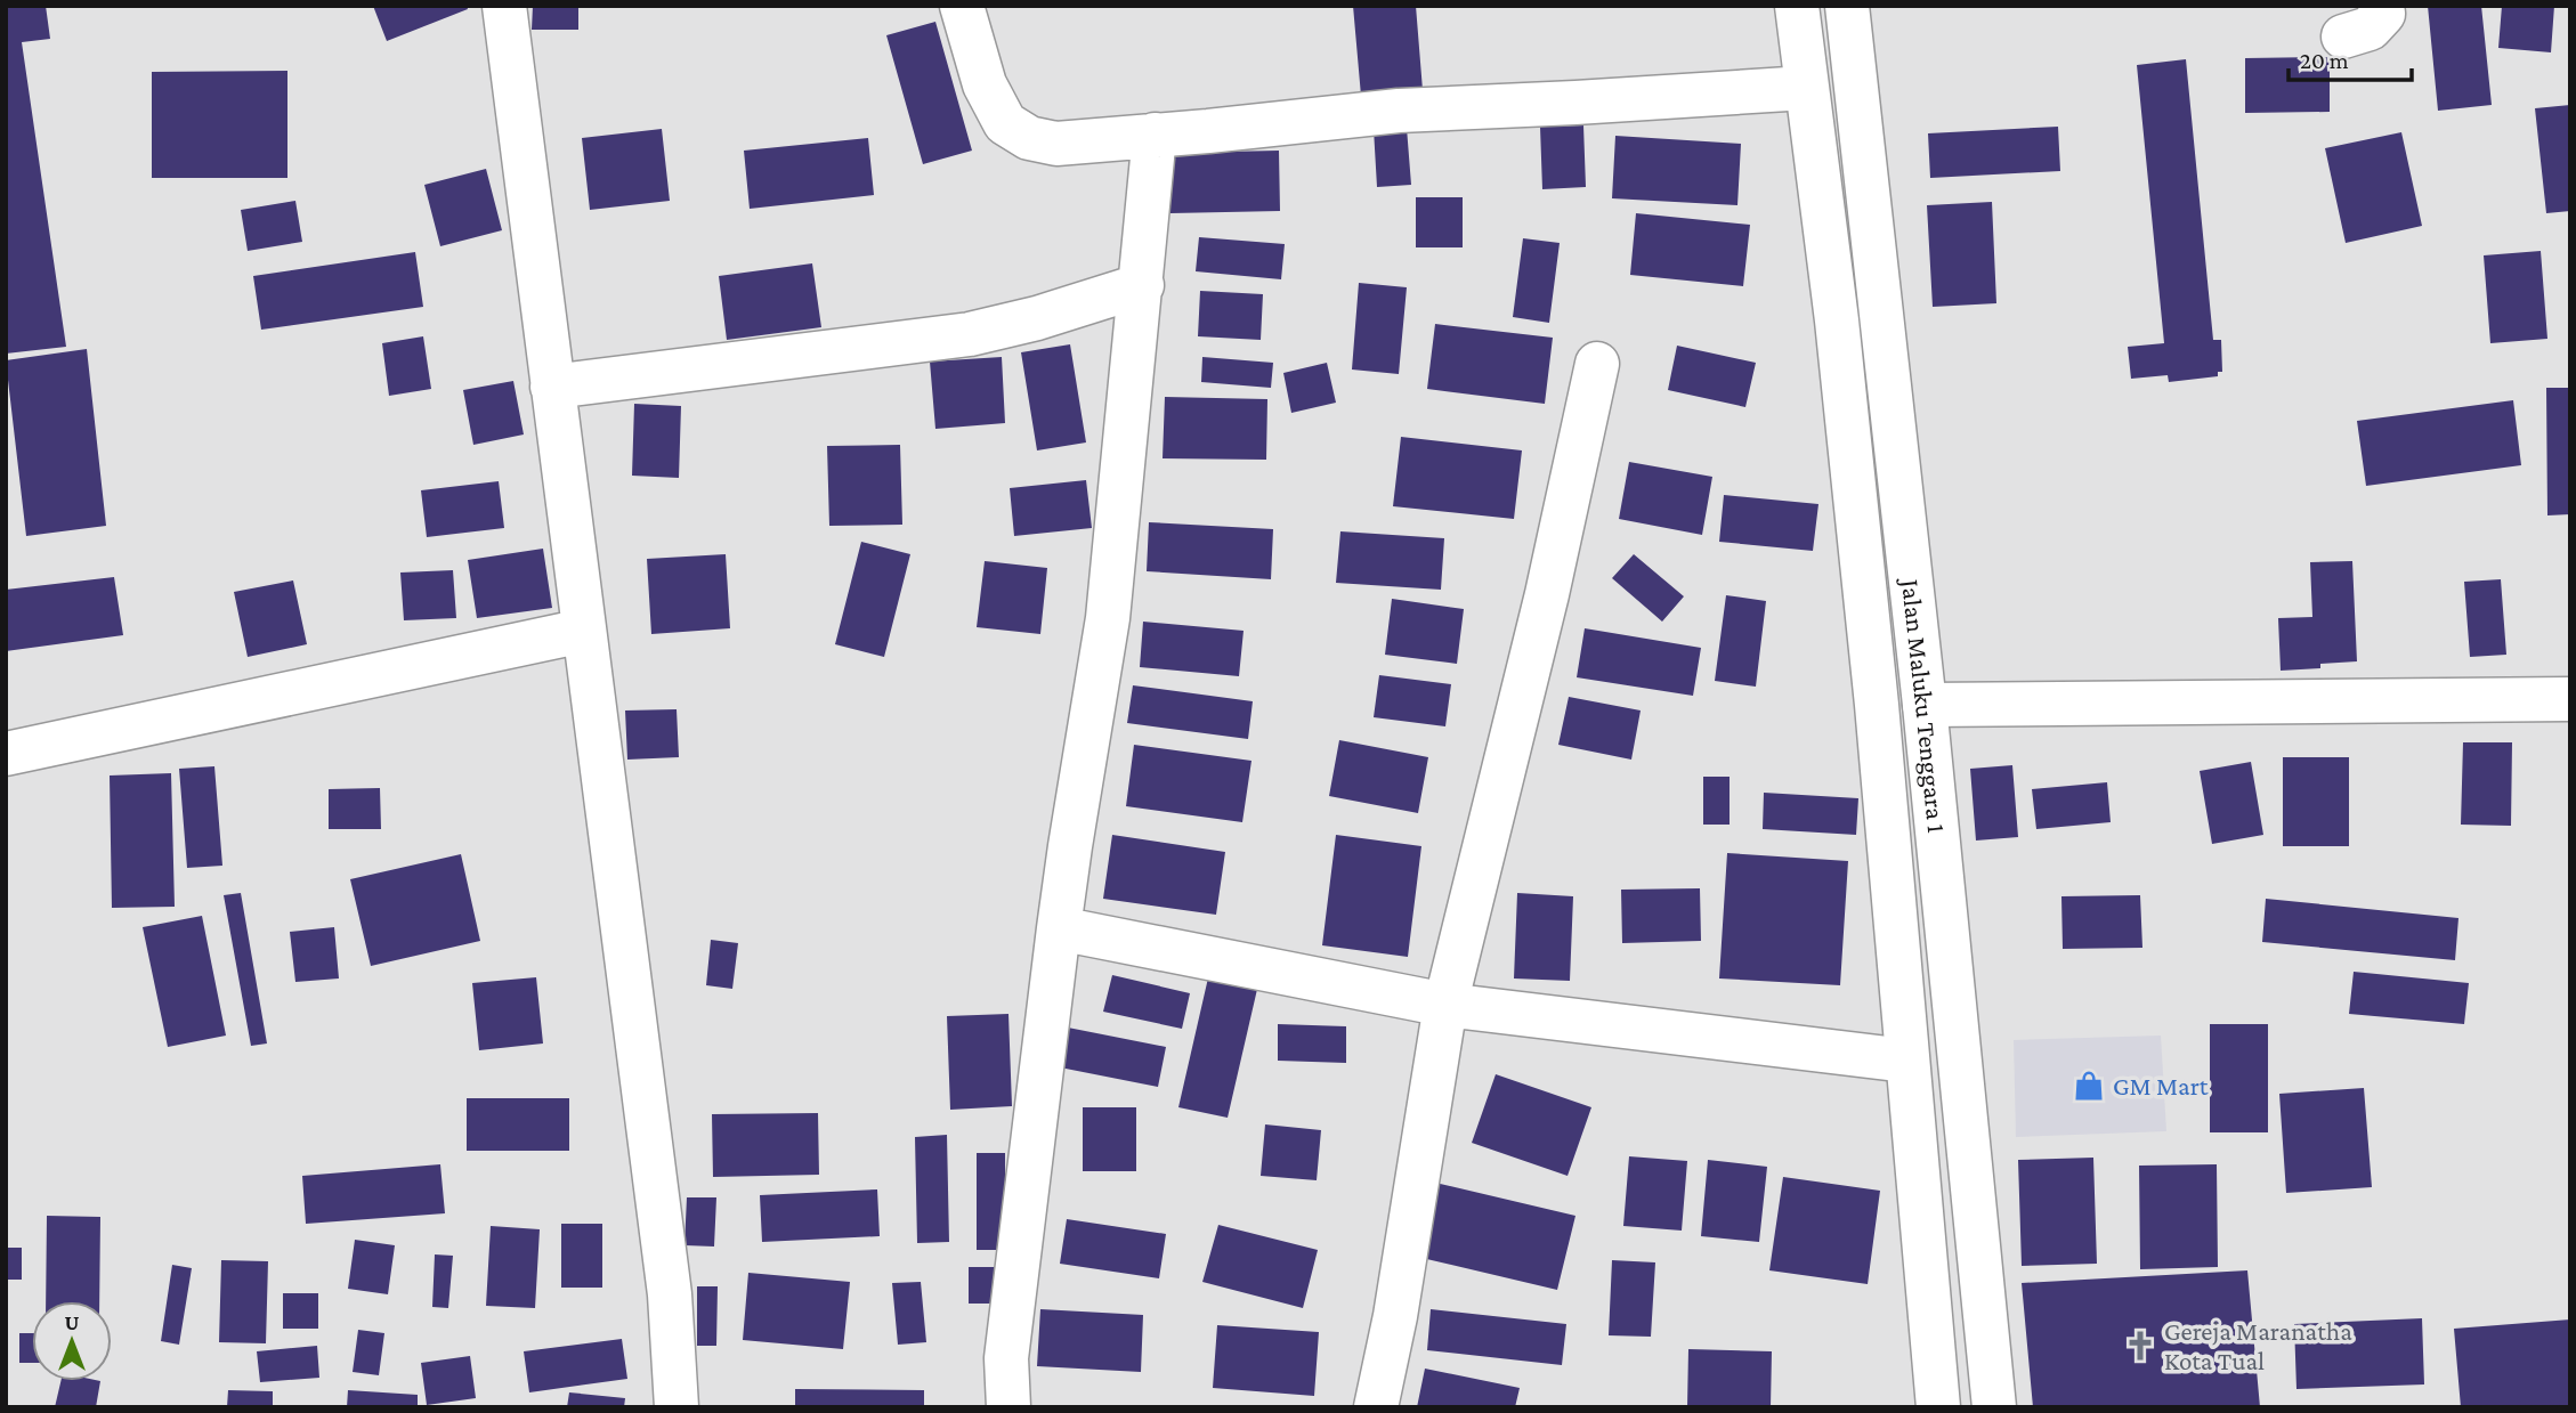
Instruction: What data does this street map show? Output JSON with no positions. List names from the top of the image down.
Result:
{
  "streets": {
    "street": ["Jalan Maluku Tenggara 1"]
  },
  "places": {
    "shop": ["GM Mart"],
    "church": ["Gereja Maranatha Kota Tual"]
  },
  "scale_bar": "20 m",
  "north": "top"
}
